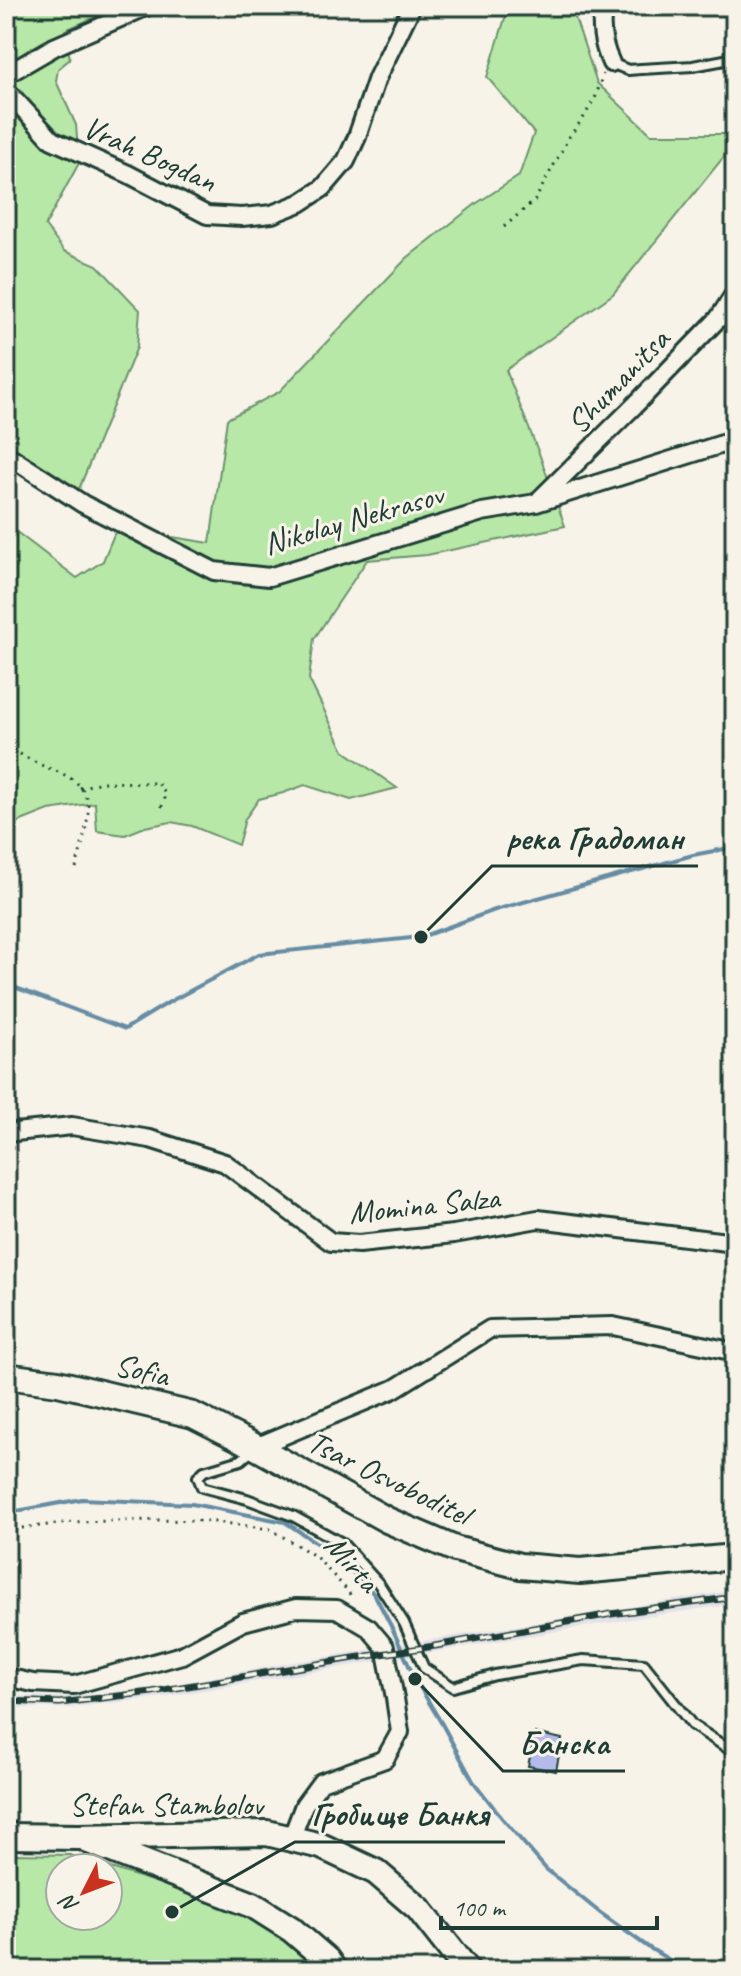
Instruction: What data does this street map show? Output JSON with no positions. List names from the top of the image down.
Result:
{
  "streets": {
    "street": [
      "Vrah Bogdan",
      "Shumanitsa",
      "Nikolay Nekrasov",
      "Momina Salza",
      "Sofia",
      "Tsar Osvoboditel",
      "Mirta",
      "Stefan Stambolov"
    ]
  },
  "crossings": [
    ["Shumanitsa", "Nikolay Nekrasov"],
    ["Sofia", "Tsar Osvoboditel"]
  ],
  "places": ["река Градоман", "Банска", "Гробище Банкя"],
  "scale_bar": "100 m",
  "north": "bottom left"
}
